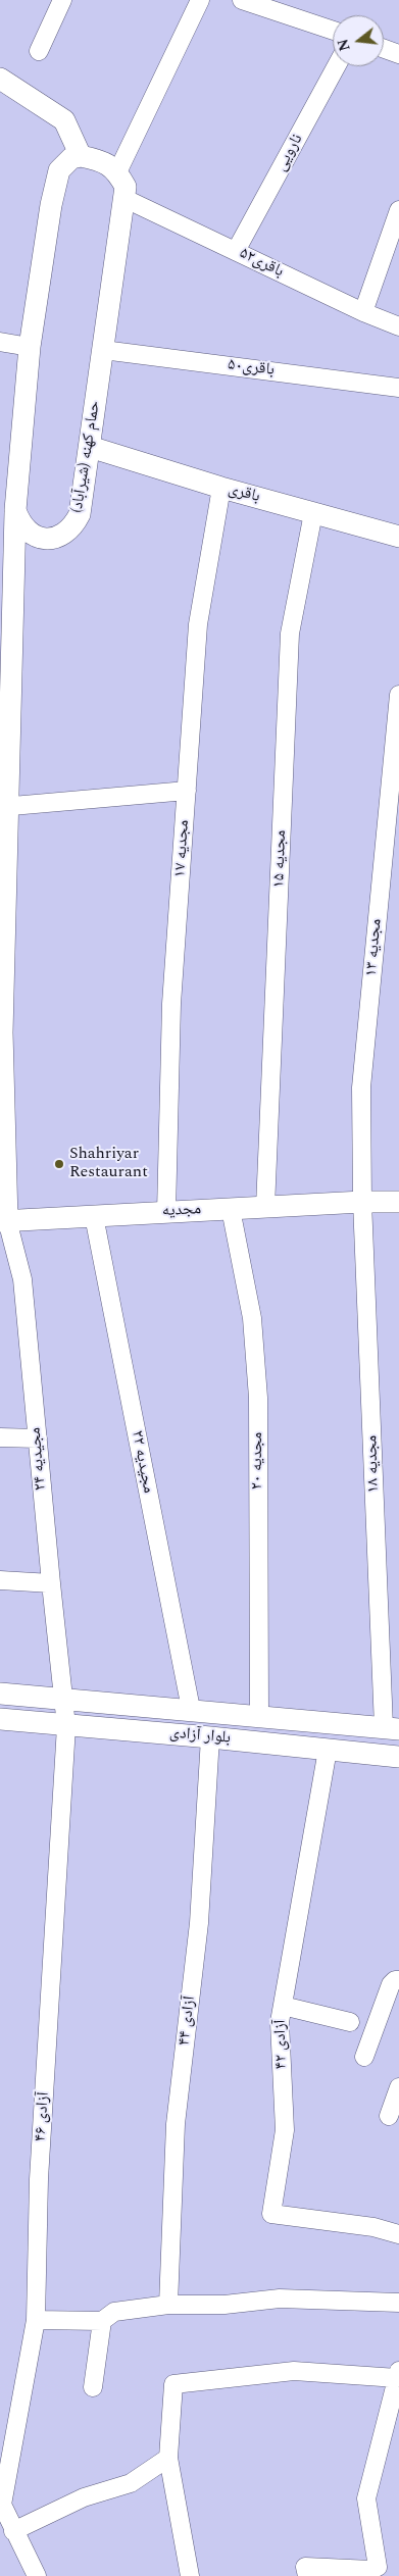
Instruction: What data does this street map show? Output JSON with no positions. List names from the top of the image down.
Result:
{
  "streets": {
    "street": [
      "نارویی",
      "باقری۵۲",
      "باقری۵۰",
      "حمام کهنه (شیرآباد)",
      "باقری",
      "مجدیه ۱۷",
      "مجدیه ۱۵",
      "مجدیه ۱۳",
      "مجدیه",
      "مجیدیه ۲۴",
      "مجدیه ۲۰",
      "مجیدیه ۲۲",
      "مجدیه ۱۸",
      "بلوار آزادی",
      "آزادی ۴۴",
      "آزادی ۴۲",
      "آزادی ۴۶"
    ]
  },
  "crossings": [
    ["نارویی", "باقری۵۲"],
    ["باقری۵۲", "حمام کهنه (شیرآباد)"],
    ["باقری۵۰", "حمام کهنه (شیرآباد)"],
    ["حمام کهنه (شیرآباد)", "باقری"],
    ["باقری", "مجدیه ۱۷"],
    ["باقری", "مجدیه ۱۵"],
    ["مجدیه ۱۷", "مجدیه"],
    ["مجدیه ۱۵", "مجدیه"],
    ["مجدیه ۱۳", "مجدیه"],
    ["مجدیه ۱۳", "مجدیه ۱۸"],
    ["مجدیه", "مجیدیه ۲۴"],
    ["مجدیه", "مجدیه ۲۰"],
    ["مجدیه", "مجیدیه ۲۲"],
    ["مجدیه", "مجدیه ۱۸"],
    ["مجیدیه ۲۴", "بلوار آزادی"],
    ["مجیدیه ۲۴", "آزادی ۴۶"],
    ["مجدیه ۲۰", "بلوار آزادی"],
    ["مجیدیه ۲۲", "بلوار آزادی"],
    ["مجدیه ۱۸", "بلوار آزادی"],
    ["بلوار آزادی", "آزادی ۴۴"],
    ["بلوار آزادی", "آزادی ۴۲"],
    ["بلوار آزادی", "آزادی ۴۶"]
  ],
  "places": ["Shahriyar Restaurant"],
  "north": "left"
}
